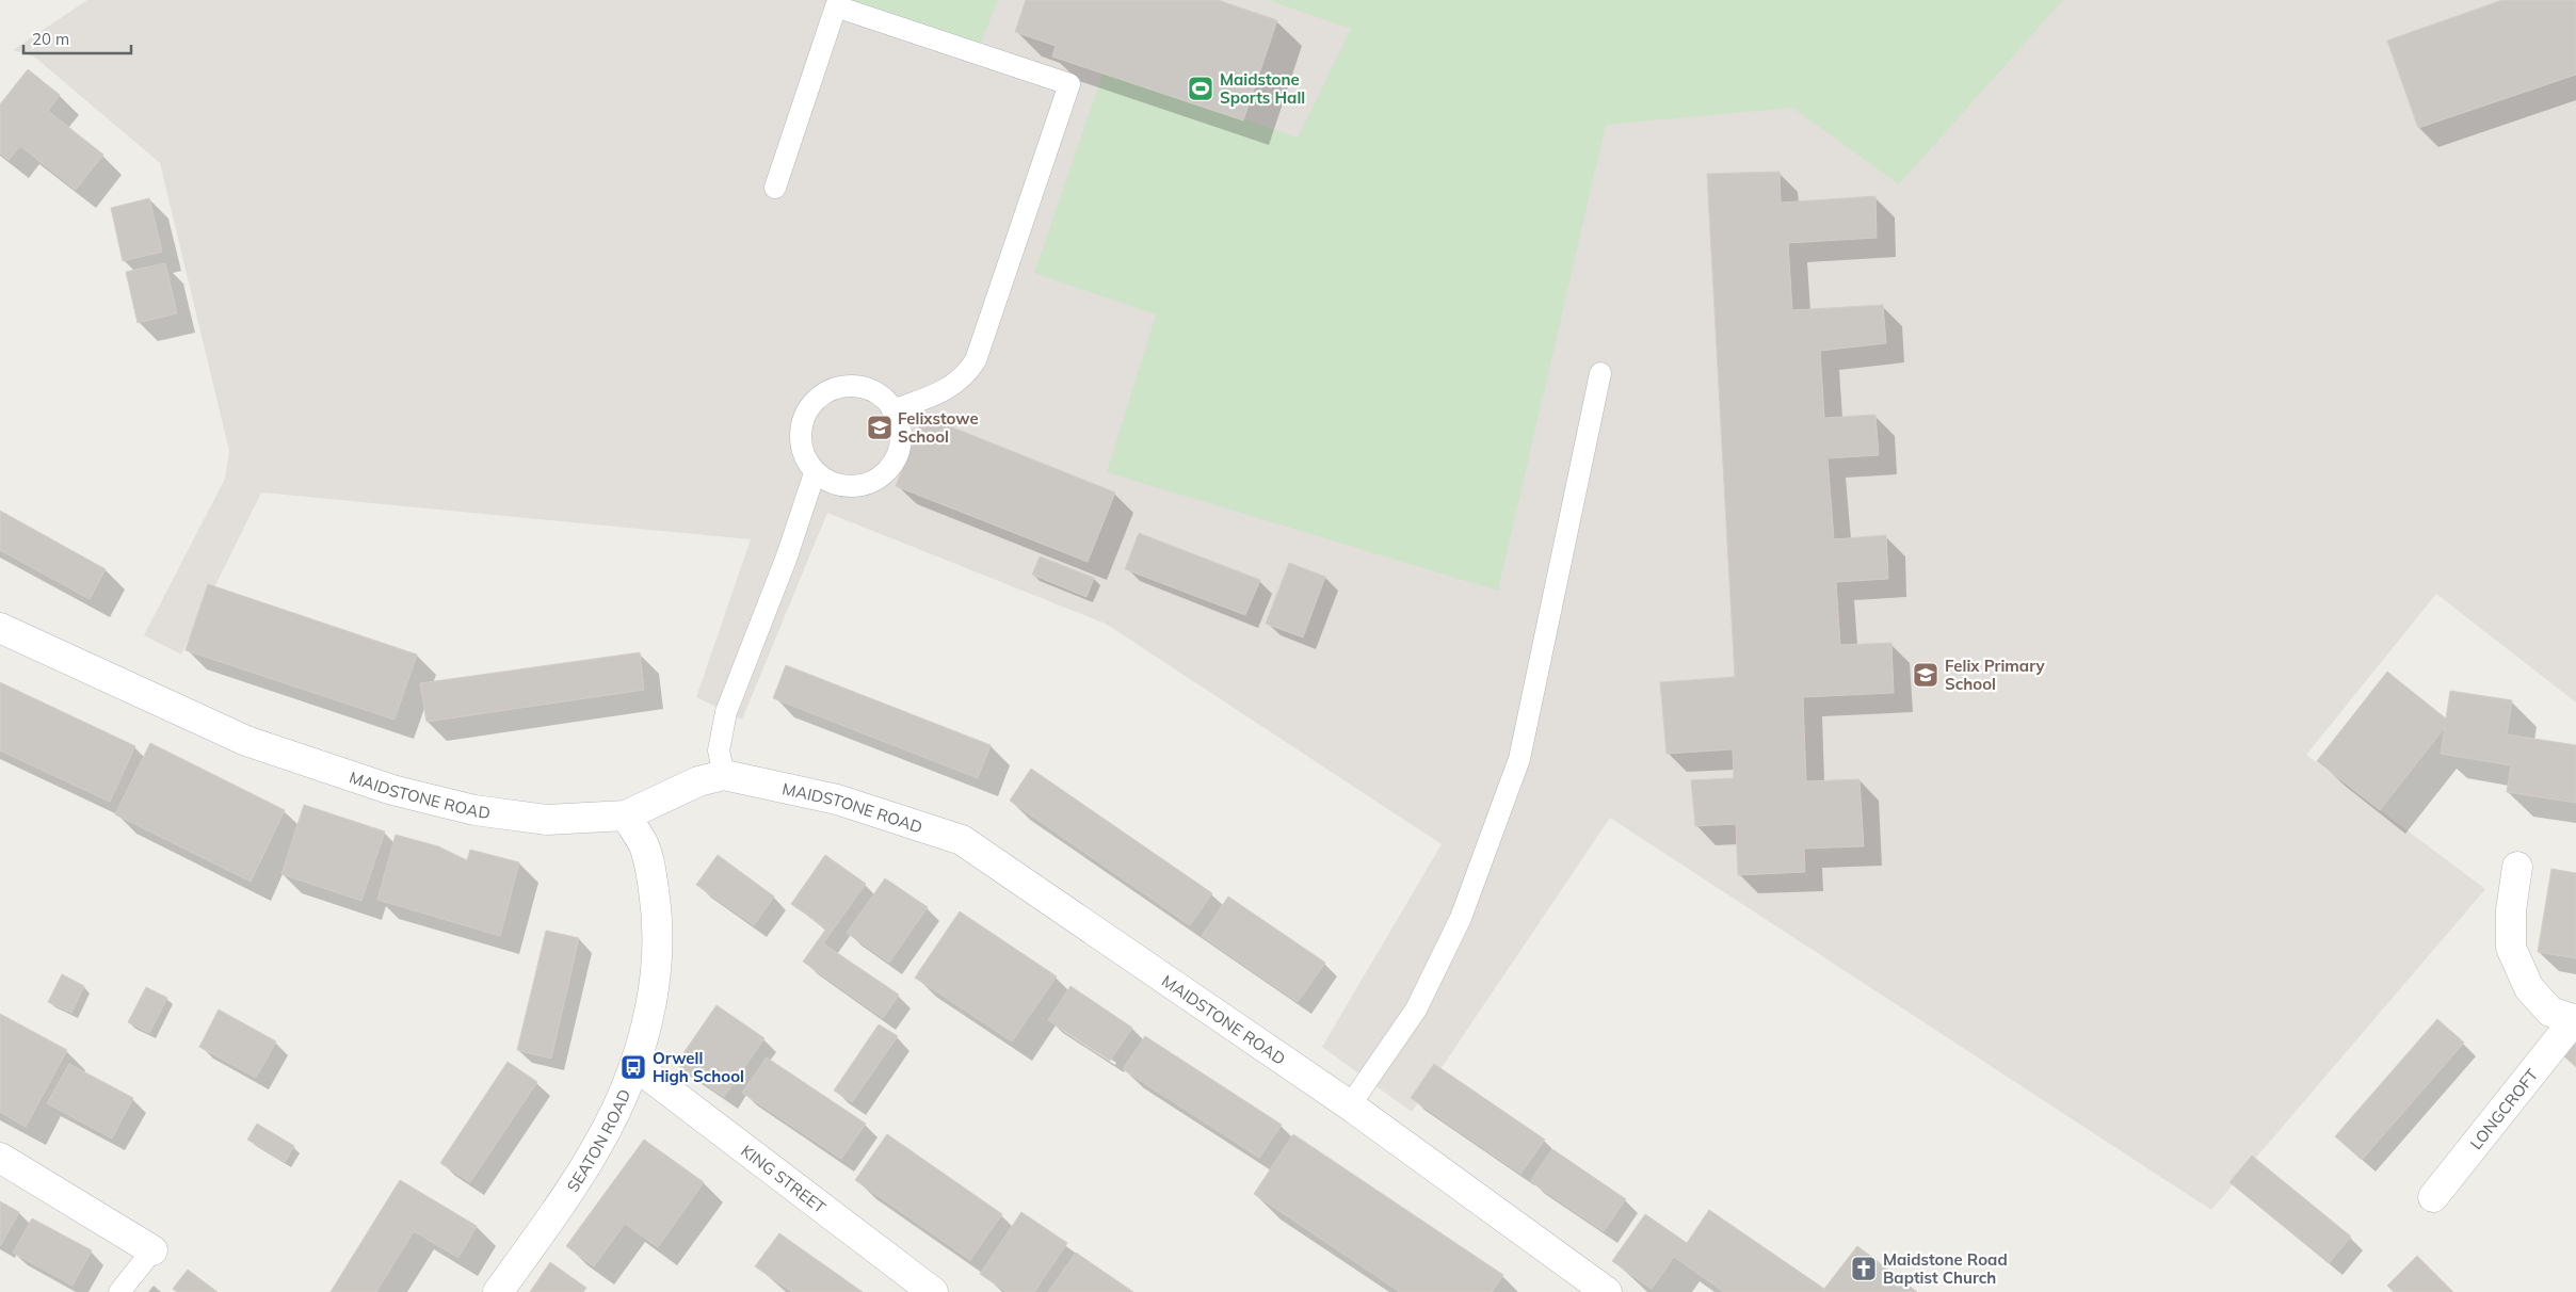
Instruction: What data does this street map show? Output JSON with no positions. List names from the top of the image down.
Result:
{
  "streets": {
    "street": [
      "MAIDSTONE ROAD",
      "LONGCROFT",
      "SEATON ROAD",
      "KING STREET"
    ]
  },
  "crossings": [
    ["MAIDSTONE ROAD", "SEATON ROAD"],
    ["SEATON ROAD", "KING STREET"]
  ],
  "places": {
    "sports": ["Maidstone Sports Hall"],
    "school or university": ["Felixstowe School", "Felix Primary School"],
    "bus stop": ["Orwell High School"],
    "church": ["Maidstone Road Baptist Church"]
  },
  "scale_bar": "20 m"
}
